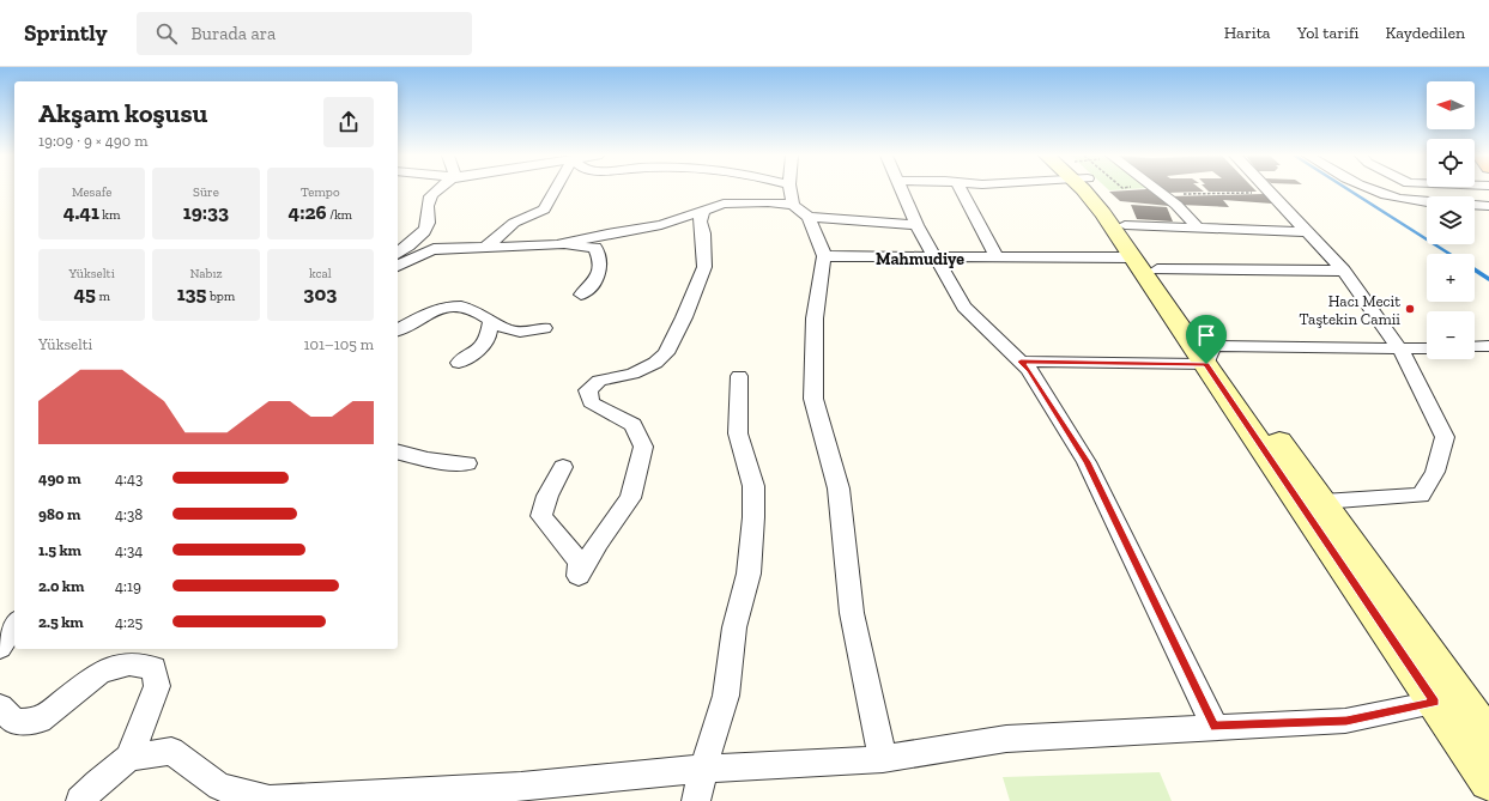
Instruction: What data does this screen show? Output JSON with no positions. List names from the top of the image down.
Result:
{
  "districts": ["Mahmudiye"],
  "places": ["Hacı Mecit Taştekin Camii"],
  "north": "left",
  "page": {
    "header": "Sprintly",
    "search": "Burada ara",
    "nav": ["Harita", "Yol tarifi", "Kaydedilen"],
    "map_buttons": ["+", "−"],
    "heading": ["Akşam koşusu", "19:09 · 9 × 490 m"],
    "stats": [
      ["Mesafe", "4.41 km"],
      ["Süre", "19:33"],
      ["Tempo", "4:26 /km"],
      ["Yükselti", "45 m"],
      ["Nabız", "135 bpm"],
      ["kcal", "303"]
    ],
    "chart": ["Yükselti", "101–105 m"],
    "list": [
      {
        "name": "490 m",
        "note": "4:43"
      },
      {
        "name": "980 m",
        "note": "4:38"
      },
      {
        "name": "1.5 km",
        "note": "4:34"
      },
      {
        "name": "2.0 km",
        "note": "4:19"
      },
      {
        "name": "2.5 km",
        "note": "4:25"
      }
    ]
  }
}
